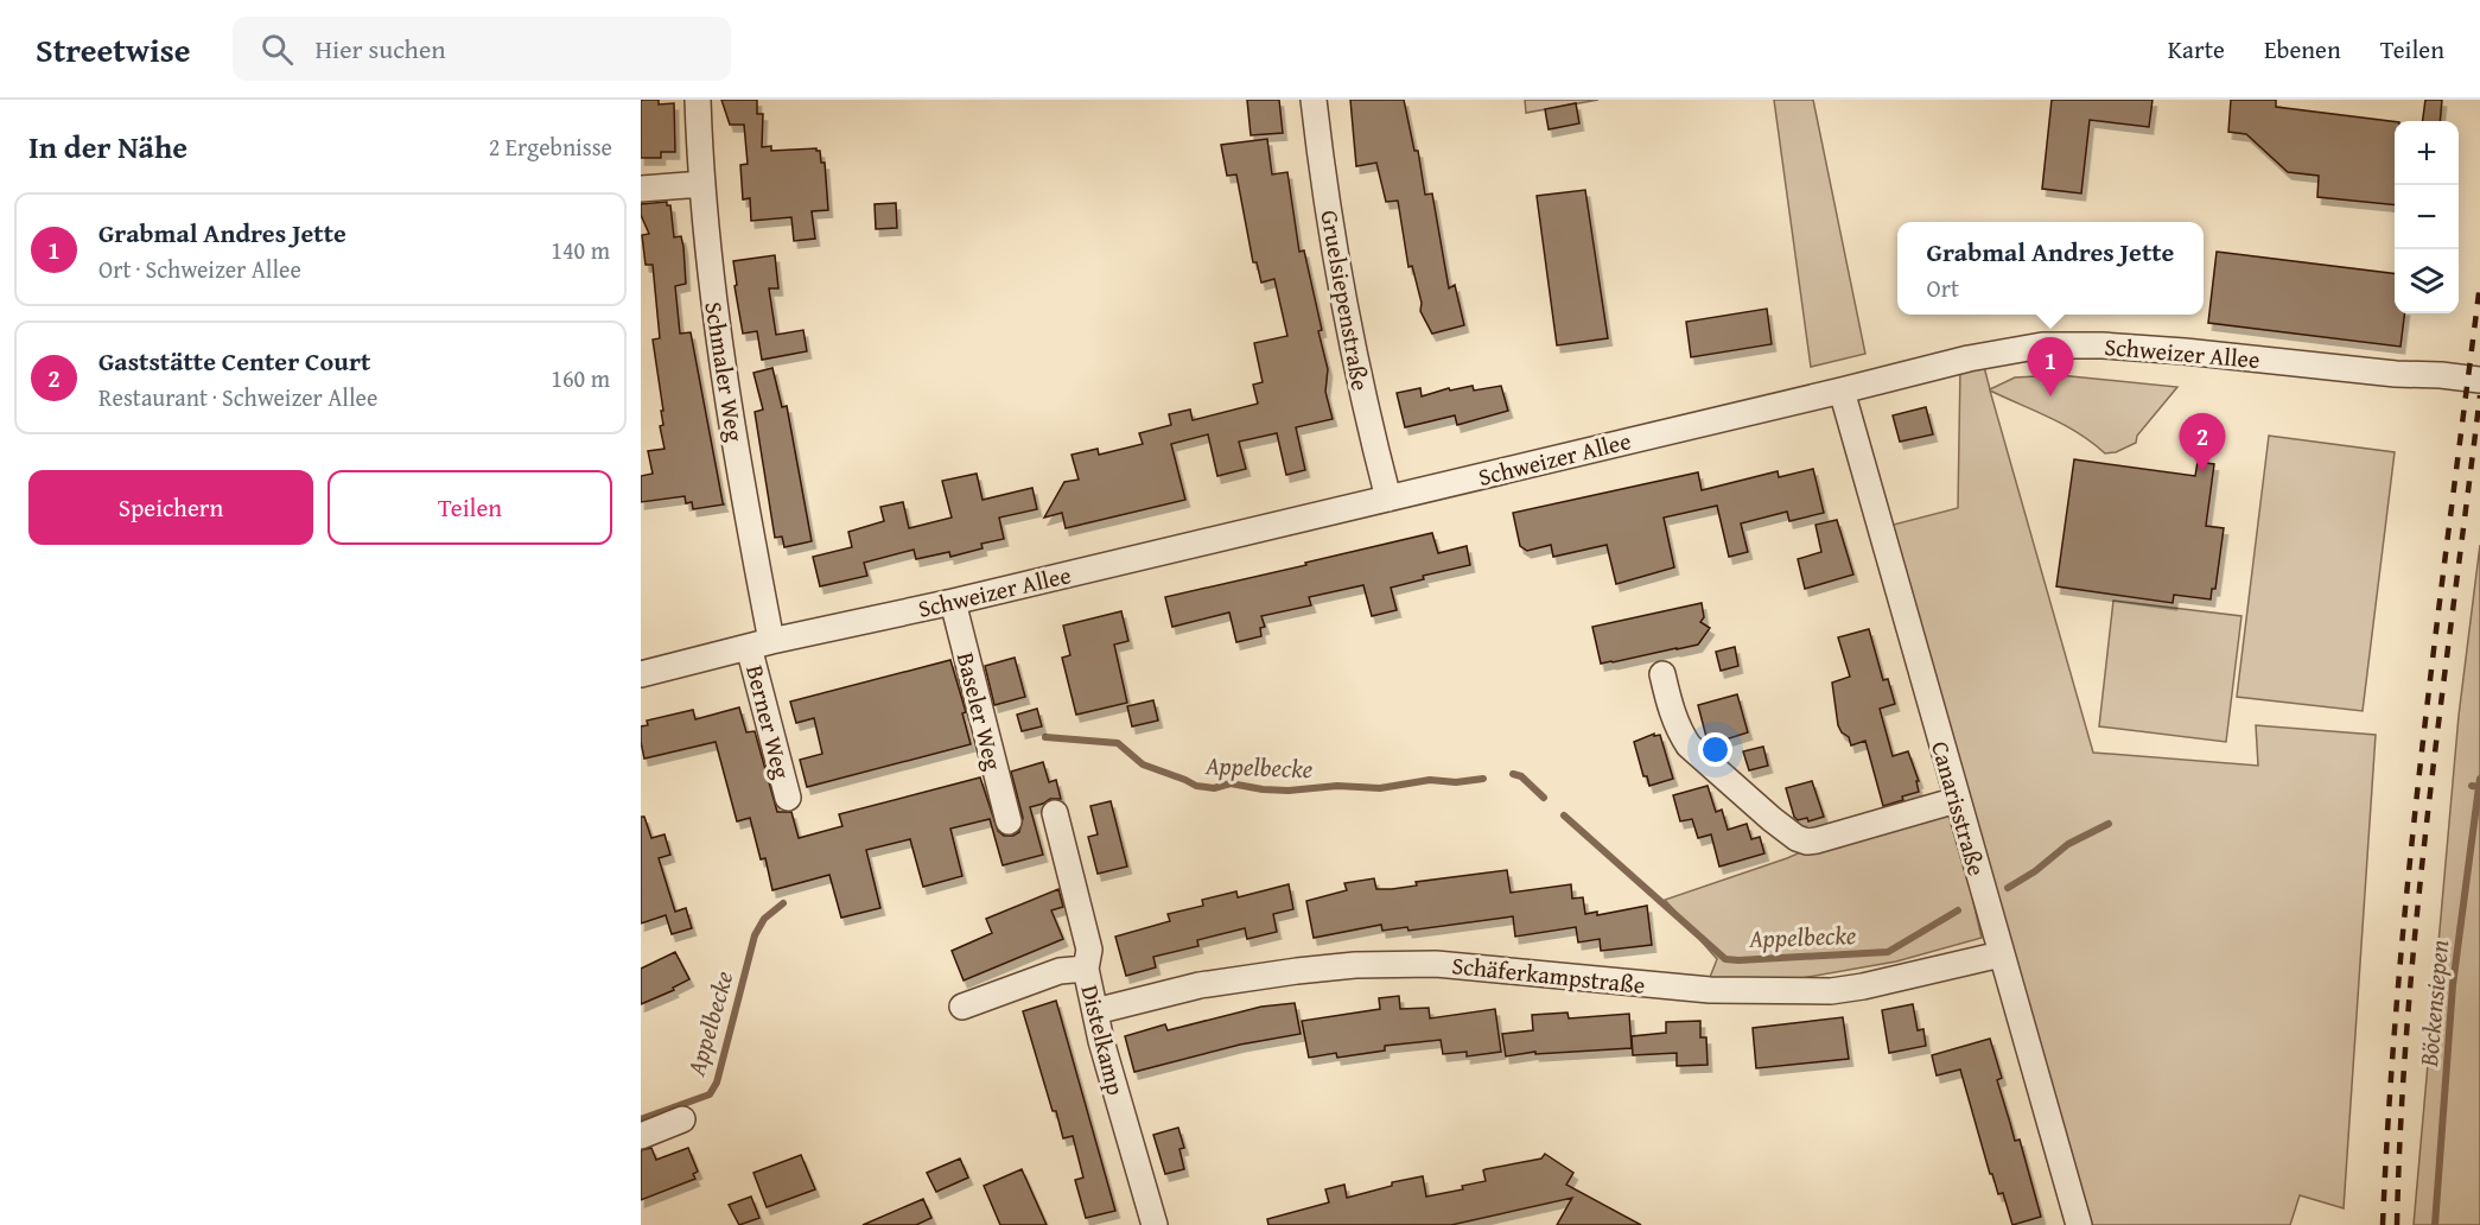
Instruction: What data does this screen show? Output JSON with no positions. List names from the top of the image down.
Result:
{
  "streets": {
    "street": [
      "Gruelsiepenstraße",
      "Schweizer Allee",
      "Schmaler Weg",
      "Baseler Weg",
      "Berner Weg",
      "Canarisstraße",
      "Schäferkampstraße",
      "Distelkamp"
    ]
  },
  "crossings": [
    ["Gruelsiepenstraße", "Schweizer Allee"],
    ["Schweizer Allee", "Schmaler Weg"],
    ["Schweizer Allee", "Baseler Weg"],
    ["Schweizer Allee", "Berner Weg"],
    ["Schweizer Allee", "Canarisstraße"],
    ["Schmaler Weg", "Berner Weg"],
    ["Canarisstraße", "Schäferkampstraße"],
    ["Schäferkampstraße", "Distelkamp"]
  ],
  "water": ["Appelbecke", "Böckensiepen"],
  "page": {
    "header": "Streetwise",
    "search": "Hier suchen",
    "nav": ["Karte", "Ebenen", "Teilen"],
    "heading": ["In der Nähe", "2 Ergebnisse"],
    "map_buttons": ["+", "−"],
    "list": [
      {
        "mark": "1",
        "name": "Grabmal Andres Jette",
        "note": "Ort · Schweizer Allee",
        "value": "140 m"
      },
      {
        "mark": "2",
        "name": "Gaststätte Center Court",
        "note": "Restaurant · Schweizer Allee",
        "value": "160 m"
      }
    ],
    "popup": ["Grabmal Andres Jette", "Ort"],
    "pins": ["1", "2"],
    "buttons": ["Speichern", "Teilen"]
  }
}
